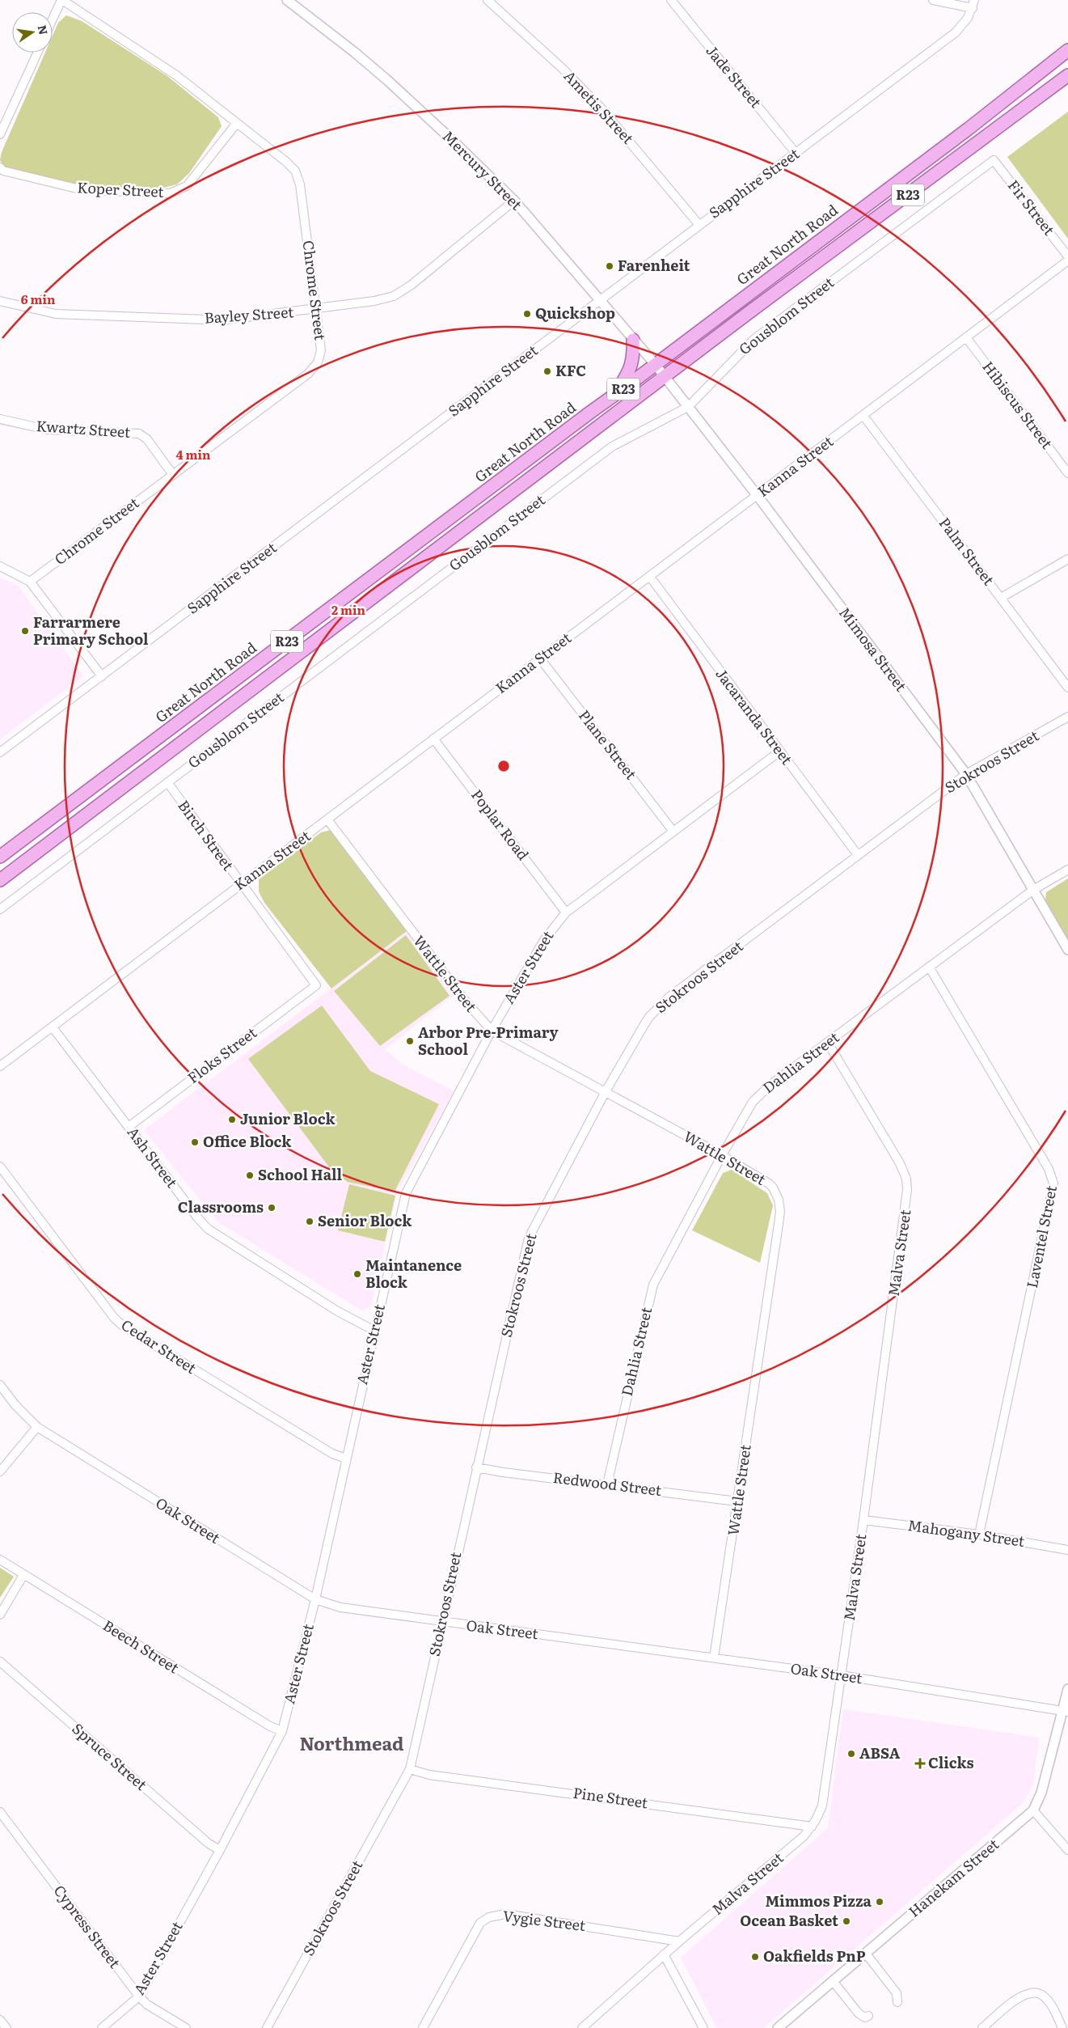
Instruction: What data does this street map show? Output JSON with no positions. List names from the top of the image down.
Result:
{
  "streets": {
    "main road": ["R23", "Great North Road"],
    "street": [
      "Jade Street",
      "Ametis Street",
      "Mercury Street",
      "Sapphire Street",
      "Koper Street",
      "Fir Street",
      "Chrome Street",
      "Bayley Street",
      "Gousblom Street",
      "Hibiscus Street",
      "Kwartz Street",
      "Kanna Street",
      "Palm Street",
      "Mimosa Street",
      "Jacaranda Street",
      "Plane Street",
      "Stokroos Street",
      "Poplar Road",
      "Birch Street",
      "Aster Street",
      "Wattle Street",
      "Floks Street",
      "Dahlia Street",
      "Ash Street",
      "Laventel Street",
      "Malva Street",
      "Cedar Street",
      "Redwood Street",
      "Oak Street",
      "Mahogany Street",
      "Beech Street",
      "Spruce Street",
      "Pine Street",
      "Hanekam Street",
      "Vygie Street",
      "Cypress Street"
    ]
  },
  "crossings": [
    ["Jade Street", "Sapphire Street"],
    ["Ametis Street", "Sapphire Street"],
    ["Mercury Street", "Sapphire Street"],
    ["Mercury Street", "Great North Road"],
    ["Mercury Street", "Bayley Street"],
    ["Mercury Street", "Mimosa Street"],
    ["Koper Street", "Chrome Street"],
    ["R23", "Mimosa Street"],
    ["Fir Street", "Gousblom Street"],
    ["Great North Road", "Mimosa Street"],
    ["Chrome Street", "Bayley Street"],
    ["Chrome Street", "Kwartz Street"],
    ["Gousblom Street", "Mimosa Street"],
    ["Gousblom Street", "Birch Street"],
    ["Hibiscus Street", "Kanna Street"],
    ["Kanna Street", "Palm Street"],
    ["Kanna Street", "Mimosa Street"],
    ["Kanna Street", "Jacaranda Street"],
    ["Kanna Street", "Plane Street"],
    ["Kanna Street", "Poplar Road"],
    ["Kanna Street", "Birch Street"],
    ["Kanna Street", "Wattle Street"],
    ["Kanna Street", "Ash Street"],
    ["Mimosa Street", "Stokroos Street"],
    ["Mimosa Street", "Dahlia Street"],
    ["Jacaranda Street", "Stokroos Street"],
    ["Jacaranda Street", "Aster Street"],
    ["Plane Street", "Aster Street"],
    ["Stokroos Street", "Wattle Street"],
    ["Stokroos Street", "Redwood Street"],
    ["Stokroos Street", "Oak Street"],
    ["Stokroos Street", "Pine Street"],
    ["Poplar Road", "Aster Street"],
    ["Birch Street", "Floks Street"],
    ["Aster Street", "Wattle Street"],
    ["Aster Street", "Ash Street"],
    ["Aster Street", "Cedar Street"],
    ["Aster Street", "Oak Street"],
    ["Aster Street", "Beech Street"],
    ["Aster Street", "Spruce Street"],
    ["Aster Street", "Cypress Street"],
    ["Wattle Street", "Dahlia Street"],
    ["Wattle Street", "Redwood Street"],
    ["Wattle Street", "Oak Street"],
    ["Floks Street", "Ash Street"],
    ["Dahlia Street", "Laventel Street"],
    ["Dahlia Street", "Malva Street"],
    ["Dahlia Street", "Redwood Street"],
    ["Laventel Street", "Mahogany Street"],
    ["Malva Street", "Oak Street"],
    ["Malva Street", "Mahogany Street"],
    ["Malva Street", "Pine Street"],
    ["Malva Street", "Vygie Street"],
    ["Oak Street", "Hanekam Street"]
  ],
  "districts": ["Northmead"],
  "places": {
    "other": [
      "Farenheit",
      "Quickshop",
      "KFC",
      "Farrarmere Primary School",
      "Arbor Pre-Primary School",
      "Junior Block",
      "Office Block",
      "School Hall",
      "Classrooms",
      "Senior Block",
      "Maintanence Block",
      "ABSA",
      "Mimmos Pizza",
      "Ocean Basket",
      "Oakfields PnP"
    ],
    "health": ["Clicks"]
  },
  "north": "right",
  "rings": ["6 min", "4 min", "2 min"]
}
